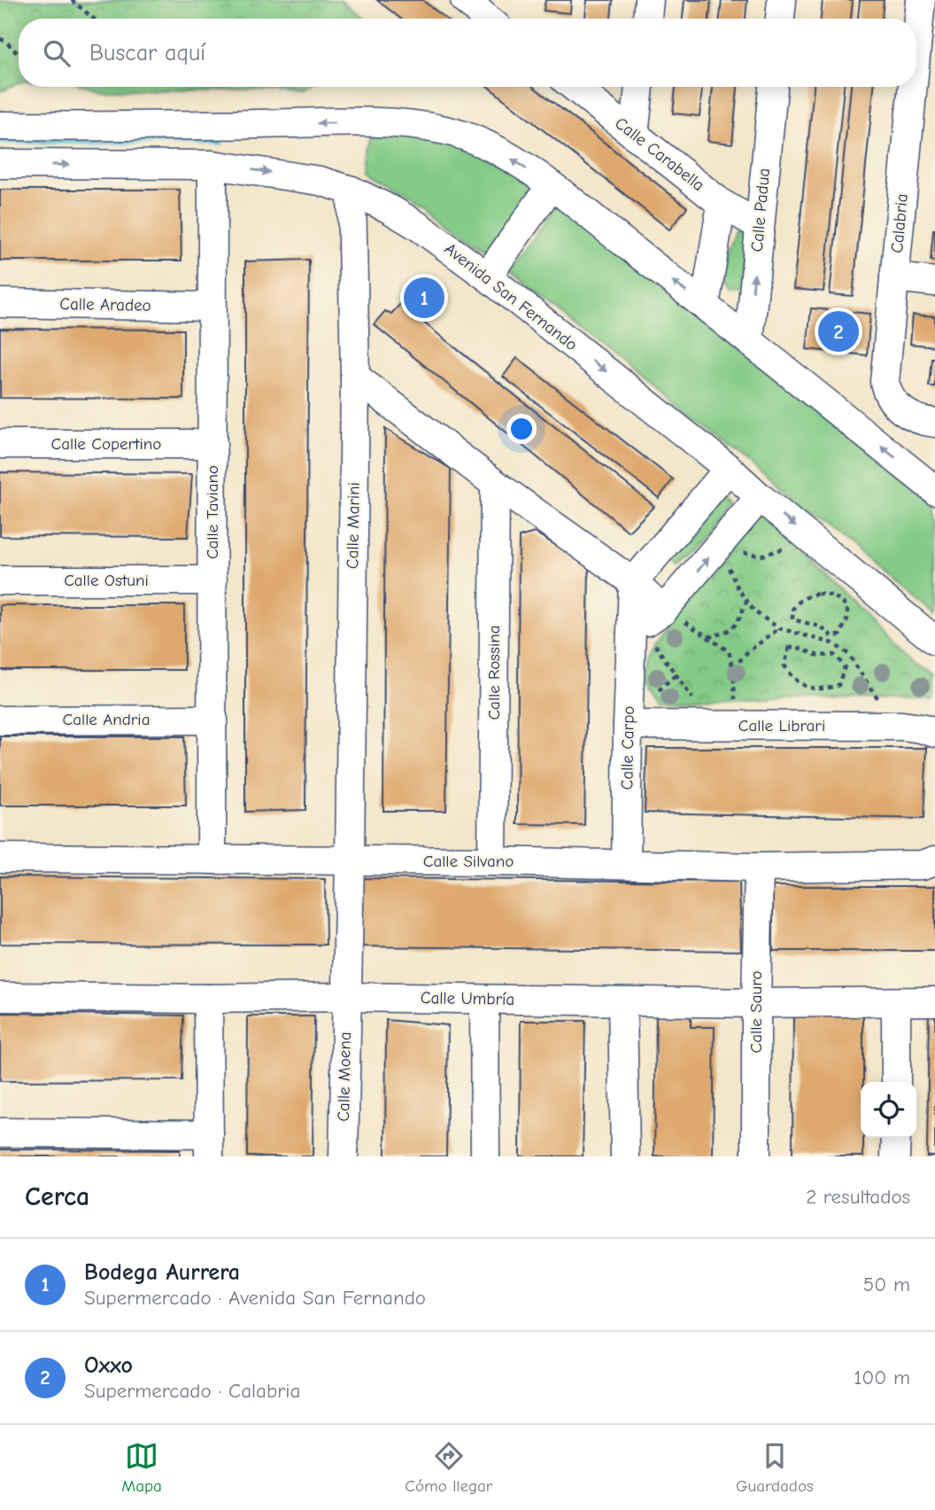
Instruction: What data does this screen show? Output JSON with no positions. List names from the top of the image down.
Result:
{
  "streets": {
    "street": [
      "Calle Carabella",
      "Calle Padua",
      "Calabria",
      "Avenida San Fernando",
      "Calle Aradeo",
      "Calle Copertino",
      "Calle Taviano",
      "Calle Marini",
      "Calle Ostuni",
      "Calle Rossina",
      "Calle Andria",
      "Calle Librari",
      "Calle Carpo",
      "Calle Silvano",
      "Calle Umbría",
      "Calle Sauro",
      "Calle Moena"
    ]
  },
  "crossings": [
    ["Calle Carabella", "Calle Padua"],
    ["Avenida San Fernando", "Calle Taviano"],
    ["Avenida San Fernando", "Calle Marini"],
    ["Calle Aradeo", "Calle Taviano"],
    ["Calle Copertino", "Calle Taviano"],
    ["Calle Taviano", "Calle Ostuni"],
    ["Calle Taviano", "Calle Andria"],
    ["Calle Taviano", "Calle Silvano"],
    ["Calle Marini", "Calle Silvano"],
    ["Calle Marini", "Calle Umbría"],
    ["Calle Marini", "Calle Moena"],
    ["Calle Rossina", "Calle Silvano"],
    ["Calle Librari", "Calle Carpo"],
    ["Calle Carpo", "Calle Silvano"],
    ["Calle Silvano", "Calle Sauro"],
    ["Calle Umbría", "Calle Sauro"],
    ["Calle Umbría", "Calle Moena"]
  ],
  "page": {
    "search": "Buscar aquí",
    "pins": ["1", "2"],
    "heading": ["Cerca", "2 resultados"],
    "list": [
      {
        "mark": "1",
        "name": "Bodega Aurrera",
        "note": "Supermercado · Avenida San Fernando",
        "value": "50 m"
      },
      {
        "mark": "2",
        "name": "Oxxo",
        "note": "Supermercado · Calabria",
        "value": "100 m"
      }
    ],
    "nav": ["Mapa", "Cómo llegar", "Guardados"]
  }
}
